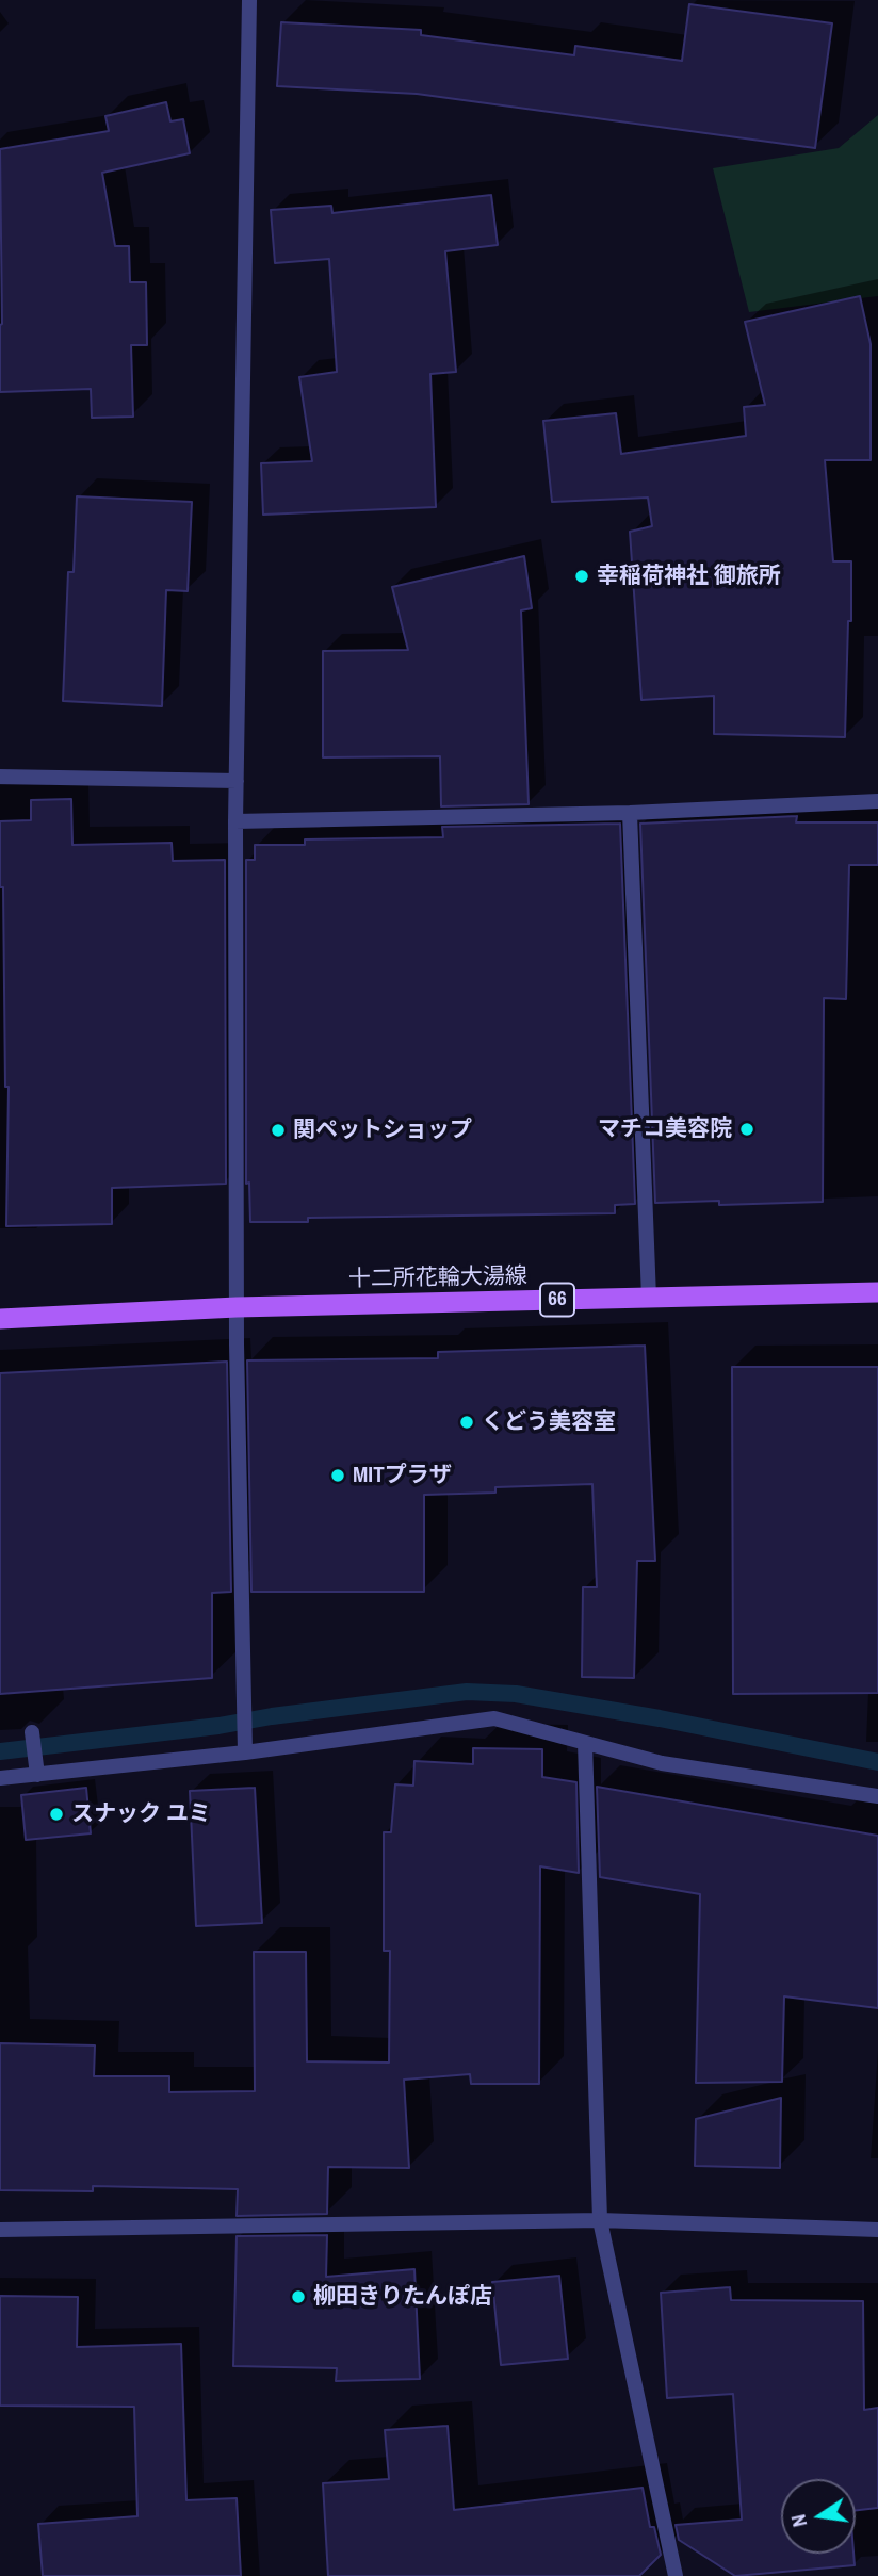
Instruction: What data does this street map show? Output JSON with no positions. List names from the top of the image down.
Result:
{
  "streets": {
    "main road": ["十二所花輪大湯線", "66"]
  },
  "places": [
    "幸稲荷神社 御旅所",
    "マチコ美容院",
    "関ペットショップ",
    "くどう美容室",
    "MITプラザ",
    "スナック ユミ",
    "柳田きりたんぽ店"
  ],
  "north": "left"
}
